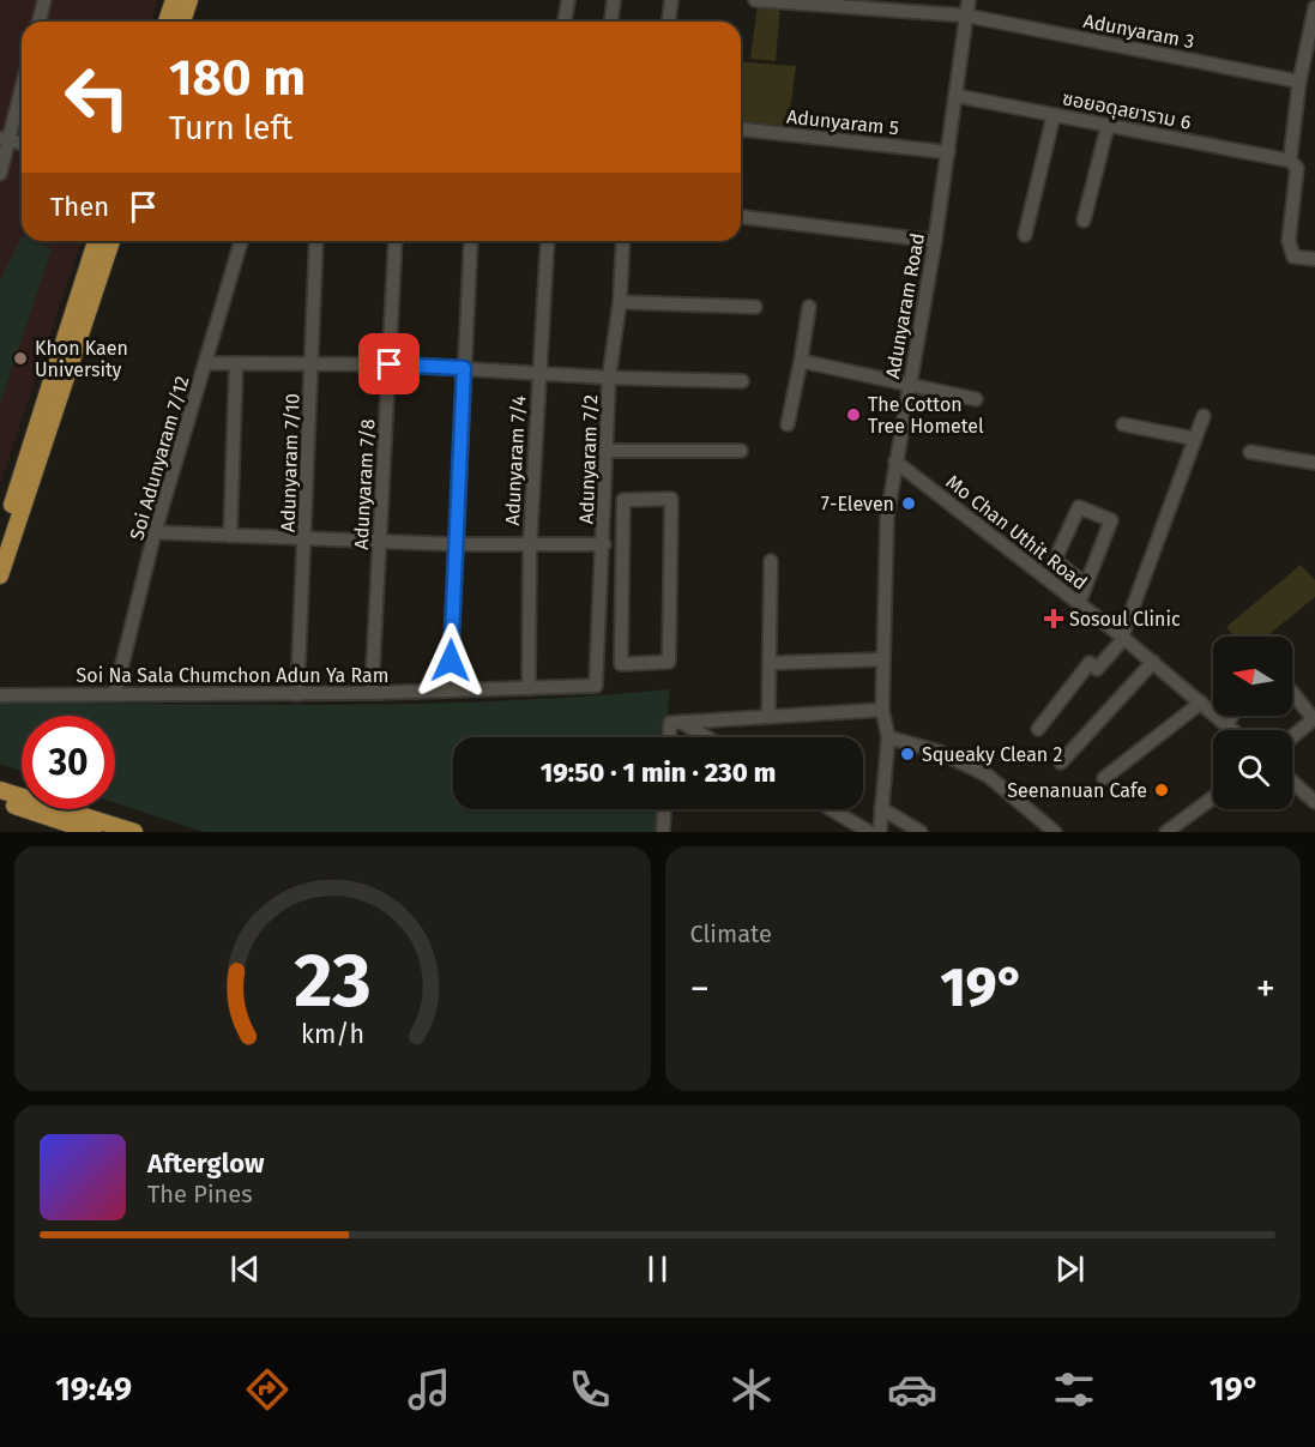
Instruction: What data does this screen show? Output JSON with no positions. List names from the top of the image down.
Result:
{
  "streets": {
    "street": [
      "Adunyaram 3",
      "ซอยอดุลยาราม 6",
      "Adunyaram 5",
      "Adunyaram Road",
      "Soi Adunyaram 7/12",
      "Adunyaram 7/2",
      "Adunyaram 7/4",
      "Adunyaram 7/10",
      "Adunyaram 7/8",
      "Mo Chan Uthit Road",
      "Soi Na Sala Chumchon Adun Ya Ram"
    ]
  },
  "crossings": [
    ["Adunyaram 3", "Adunyaram Road"],
    ["ซอยอดุลยาราม 6", "Adunyaram Road"],
    ["Adunyaram 5", "Adunyaram Road"],
    ["Adunyaram Road", "Mo Chan Uthit Road"],
    ["Soi Adunyaram 7/12", "Soi Na Sala Chumchon Adun Ya Ram"],
    ["Adunyaram 7/2", "Soi Na Sala Chumchon Adun Ya Ram"],
    ["Adunyaram 7/4", "Soi Na Sala Chumchon Adun Ya Ram"],
    ["Adunyaram 7/10", "Soi Na Sala Chumchon Adun Ya Ram"],
    ["Adunyaram 7/8", "Soi Na Sala Chumchon Adun Ya Ram"]
  ],
  "places": {
    "other": [
      "Khon Kaen University",
      "The Cotton Tree Hometel",
      "7-Eleven",
      "Squeaky Clean 2",
      "Seenanuan Cafe"
    ],
    "health": ["Sosoul Clinic"]
  },
  "north": "left",
  "page": {
    "turn": ["180 m", "Turn left"],
    "then": "Then",
    "limit": "30",
    "trip": "19:50 · 1 min · 230 m",
    "tile": "Climate",
    "heat": ["−", "19°", "+"],
    "song": ["Afterglow", "The Pines"],
    "tabs": ["19:49", "19°"],
    "gauge": ["23", "km/h"]
  }
}
